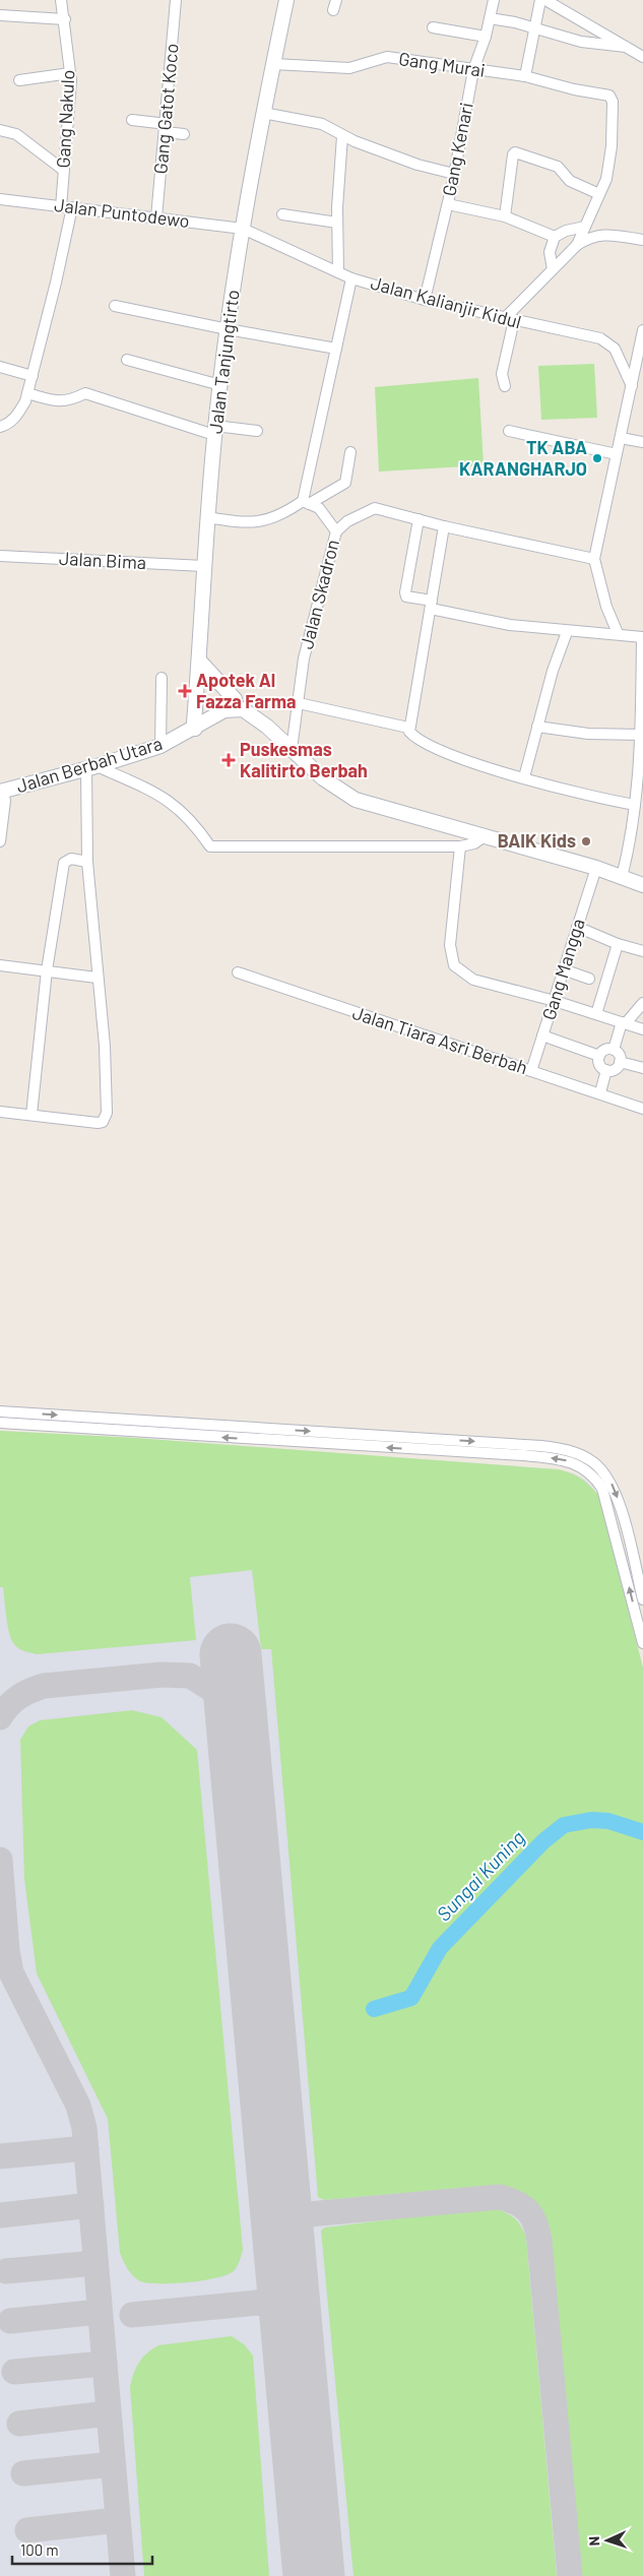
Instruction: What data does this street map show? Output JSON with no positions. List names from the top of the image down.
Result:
{
  "streets": {
    "street": [
      "Gang Murai",
      "Gang Gatot Koco",
      "Gang Nakulo",
      "Gang Kenari",
      "Jalan Puntodewo",
      "Jalan Kalianjir Kidul",
      "Jalan Tanjungtirto",
      "Jalan Bima",
      "Jalan Skadron",
      "Jalan Berbah Utara",
      "Gang Mangga",
      "Jalan Tiara Asri Berbah"
    ]
  },
  "crossings": [
    ["Gang Murai", "Gang Kenari"],
    ["Gang Murai", "Jalan Tanjungtirto"],
    ["Gang Gatot Koco", "Jalan Puntodewo"],
    ["Gang Nakulo", "Jalan Puntodewo"],
    ["Gang Kenari", "Jalan Kalianjir Kidul"],
    ["Jalan Puntodewo", "Jalan Kalianjir Kidul"],
    ["Jalan Puntodewo", "Jalan Tanjungtirto"],
    ["Jalan Kalianjir Kidul", "Jalan Tanjungtirto"],
    ["Jalan Tanjungtirto", "Jalan Bima"],
    ["Jalan Tanjungtirto", "Jalan Berbah Utara"],
    ["Gang Mangga", "Jalan Tiara Asri Berbah"]
  ],
  "water": ["Sungai Kuning"],
  "places": {
    "other": ["TK ABA KARANGHARJO", "BAIK Kids"],
    "health": ["Apotek Al Fazza Farma", "Puskesmas Kalitirto Berbah"]
  },
  "scale_bar": "100 m",
  "north": "left"
}
